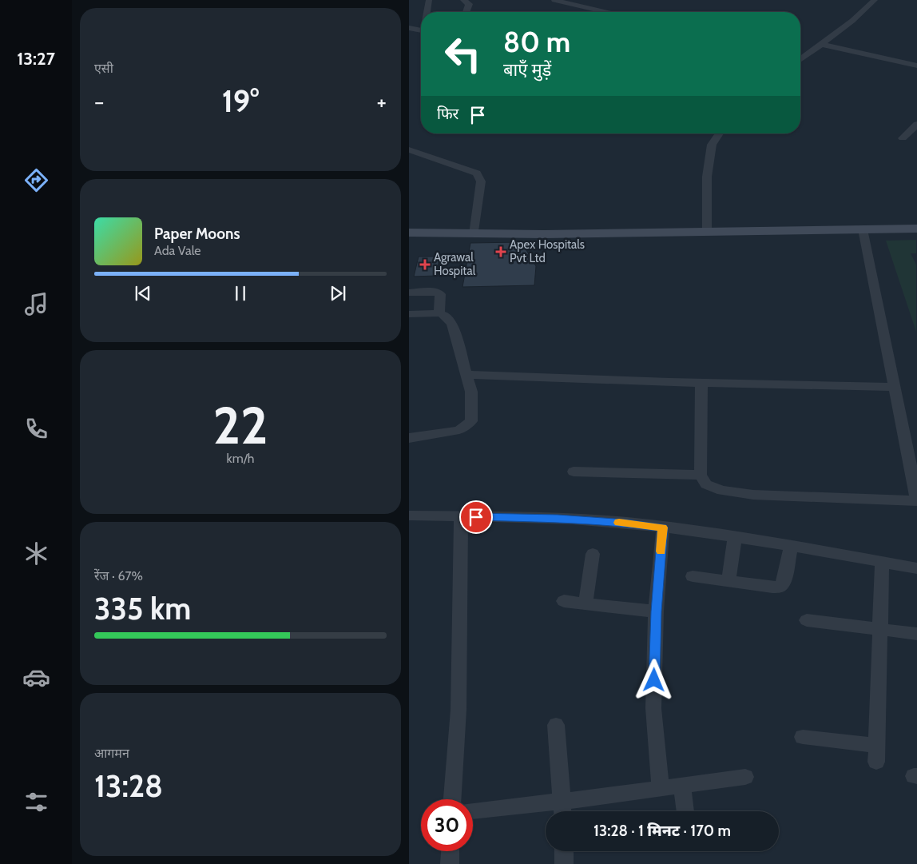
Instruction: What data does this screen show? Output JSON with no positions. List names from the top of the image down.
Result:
{
  "places": {
    "health": ["Apex Hospitals Pvt Ltd", "Agrawal Hospital"]
  },
  "page": {
    "tabs": "13:27",
    "tile": [
      "एसी",
      ["22", "km/h"],
      ["रेंज · 67%", "335 km"],
      ["आगमन", "13:28"]
    ],
    "turn": ["80 m", "बाएँ मुड़ें"],
    "heat": ["−", "19°", "+"],
    "then": "फिर",
    "song": ["Paper Moons", "Ada Vale"],
    "limit": "30",
    "trip": "13:28 · 1 मिनट · 170 m"
  }
}
